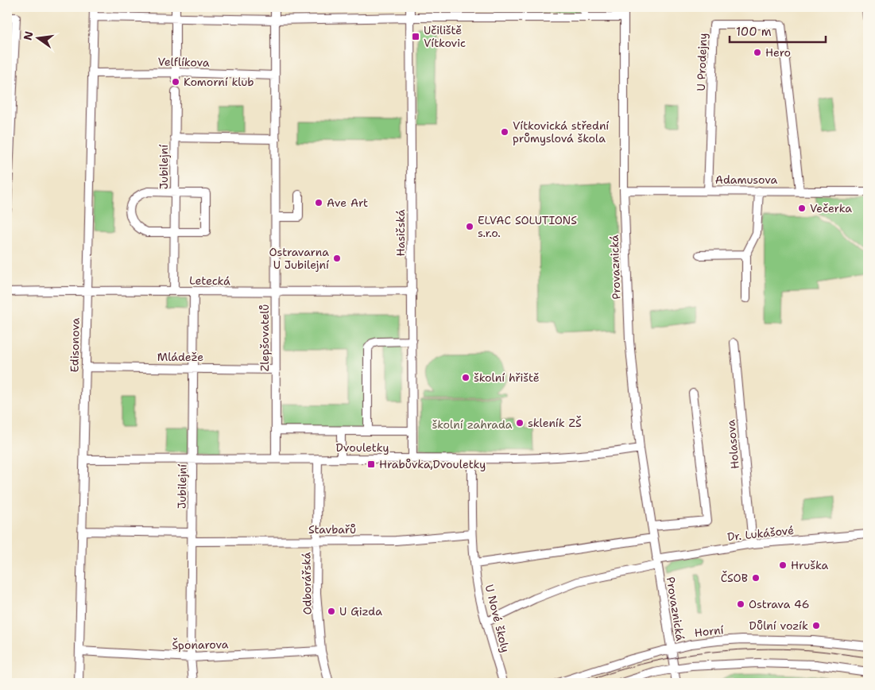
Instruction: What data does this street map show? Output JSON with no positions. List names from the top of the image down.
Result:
{
  "streets": {
    "street": [
      "Velflíkova",
      "U Prodejny",
      "Jubilejní",
      "Adamusova",
      "Hasičská",
      "Provaznická",
      "Letecká",
      "Zlepšovatelů",
      "Edisonova",
      "Mládeže",
      "Holasova",
      "Dvouletky",
      "Stavbařů",
      "Dr. Lukášové",
      "Odborářská",
      "U Nové školy",
      "Horní",
      "Šponarova"
    ]
  },
  "crossings": [
    ["Velflíkova", "Zlepšovatelů"],
    ["Velflíkova", "Edisonova"],
    ["U Prodejny", "Adamusova"],
    ["Jubilejní", "Letecká"],
    ["Jubilejní", "Mládeže"],
    ["Jubilejní", "Dvouletky"],
    ["Jubilejní", "Stavbařů"],
    ["Jubilejní", "Šponarova"],
    ["Adamusova", "Provaznická"],
    ["Hasičská", "Letecká"],
    ["Hasičská", "Dvouletky"],
    ["Provaznická", "Dvouletky"],
    ["Provaznická", "Dr. Lukášové"],
    ["Provaznická", "Horní"],
    ["Letecká", "Zlepšovatelů"],
    ["Letecká", "Edisonova"],
    ["Zlepšovatelů", "Mládeže"],
    ["Zlepšovatelů", "Dvouletky"],
    ["Edisonova", "Mládeže"],
    ["Edisonova", "Dvouletky"],
    ["Edisonova", "Stavbařů"],
    ["Edisonova", "Šponarova"],
    ["Holasova", "Dr. Lukášové"],
    ["Dvouletky", "Odborářská"],
    ["Dvouletky", "U Nové školy"],
    ["Stavbařů", "Odborářská"],
    ["Stavbařů", "U Nové školy"],
    ["Dr. Lukášové", "U Nové školy"],
    ["Odborářská", "Šponarova"]
  ],
  "parks": ["školní zahrada"],
  "places": {
    "transit": ["Učiliště Vítkovic", "Hrabůvka,Dvouletky"],
    "other": [
      "Hero",
      "Komorní klub",
      "Vítkovická střední průmyslová škola",
      "Ave Art",
      "Večerka",
      "ELVAC SOLUTIONS s.r.o.",
      "Ostravarna U Jubilejní",
      "školní hřiště",
      "skleník ZŠ",
      "Hruška",
      "ČSOB",
      "Ostrava 46",
      "U Gizda",
      "Důlní vozík"
    ]
  },
  "scale_bar": "100 m",
  "north": "left"
}
